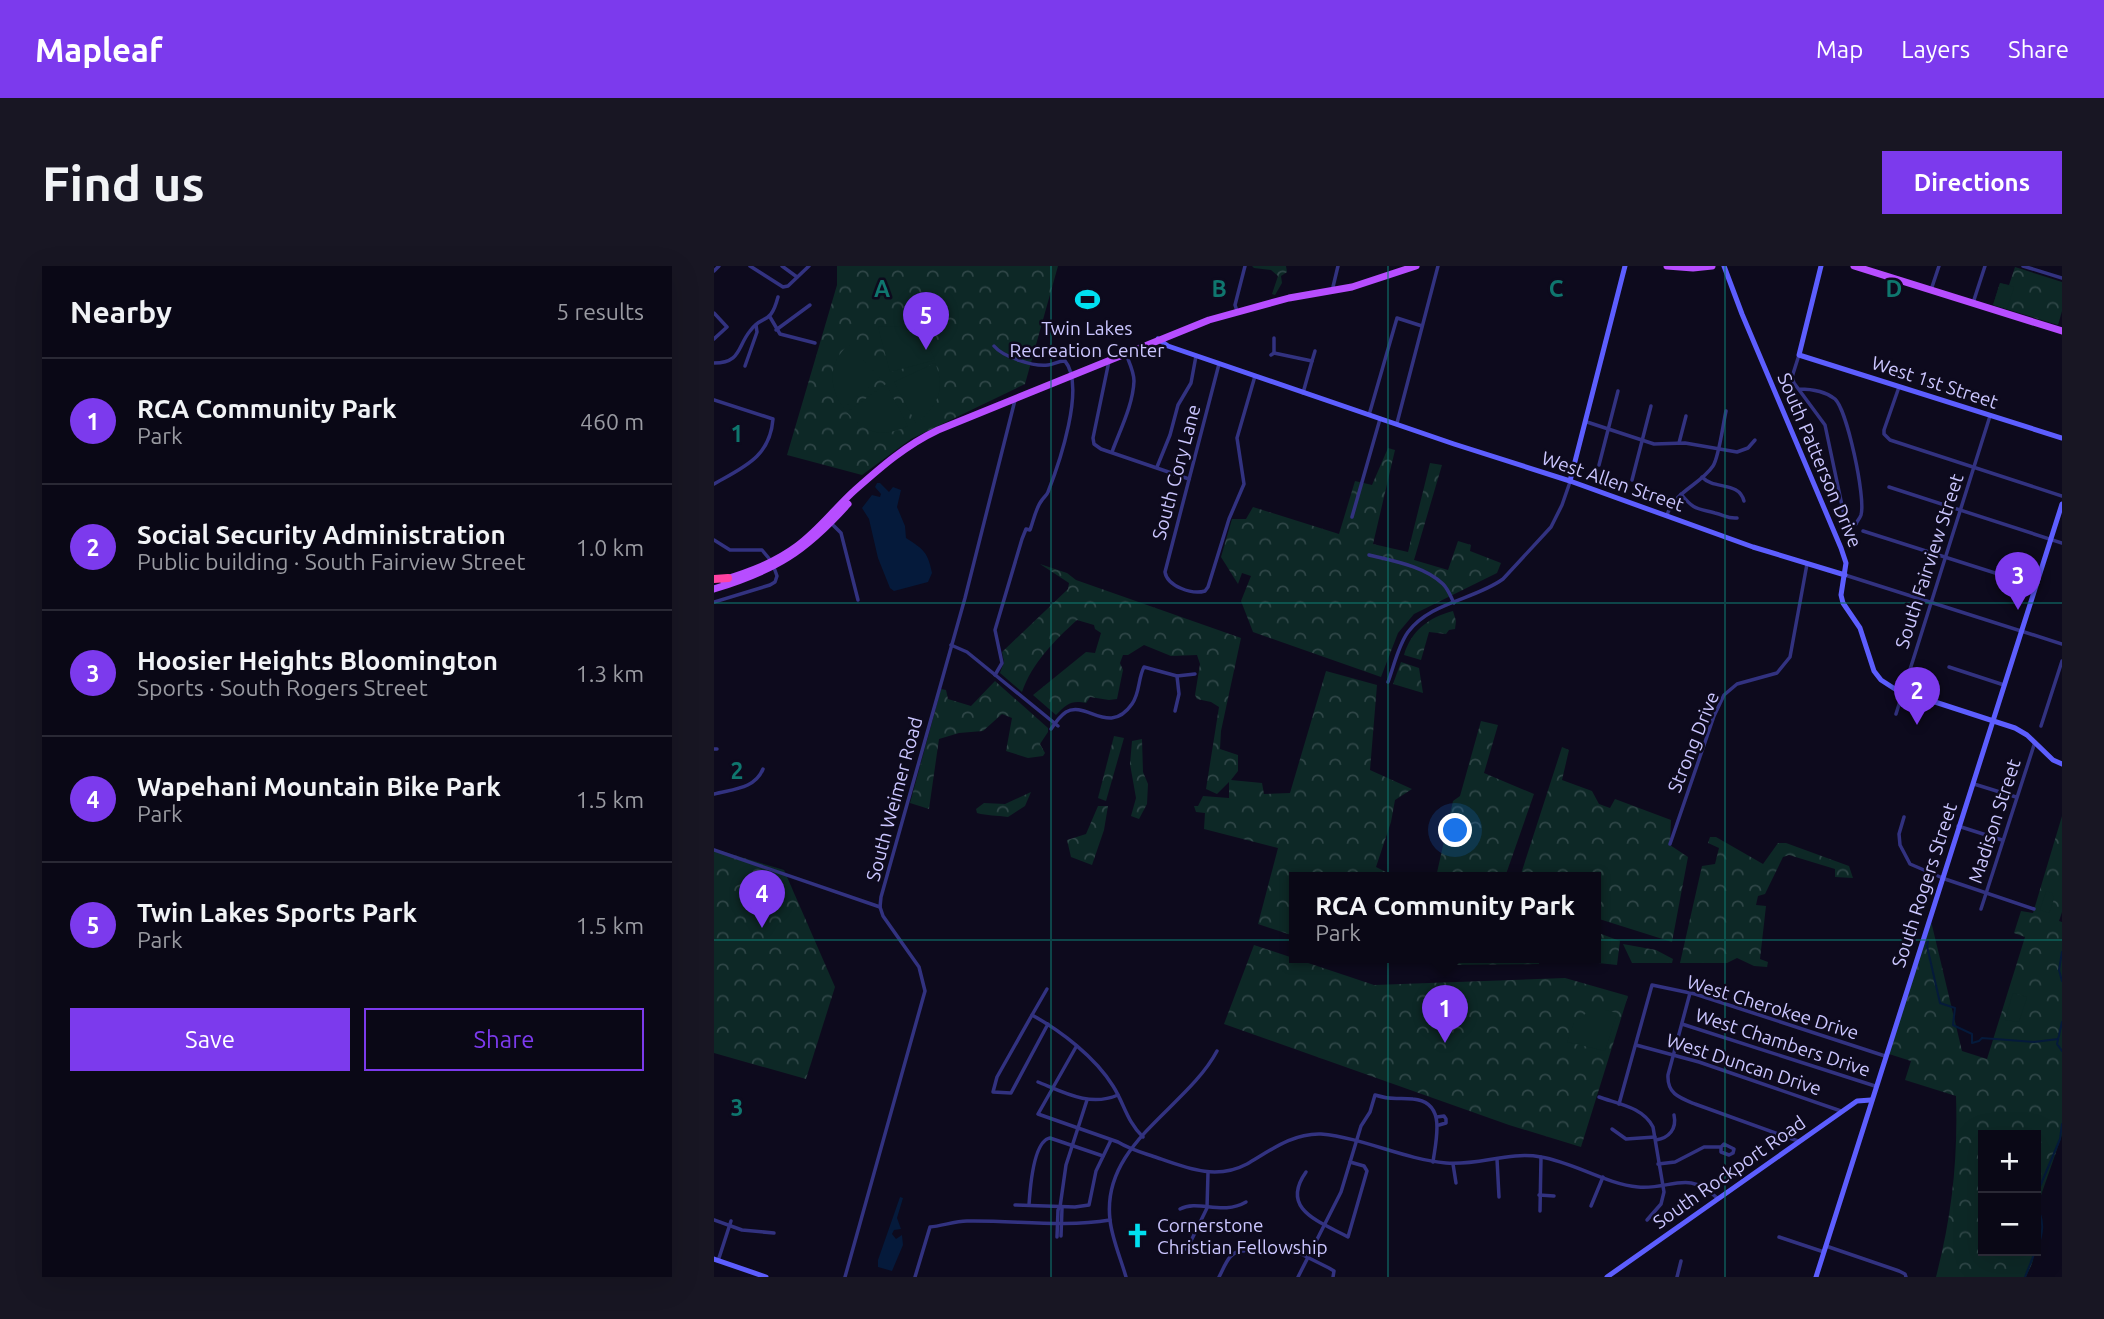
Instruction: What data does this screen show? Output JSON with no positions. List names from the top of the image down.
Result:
{
  "streets": {
    "street": [
      "West 1st Street",
      "South Patterson Drive",
      "South Cory Lane",
      "West Allen Street",
      "South Fairview Street",
      "Strong Drive",
      "South Weimer Road",
      "Madison Street",
      "South Rogers Street",
      "West Cherokee Drive",
      "West Chambers Drive",
      "West Duncan Drive",
      "South Rockport Road"
    ]
  },
  "crossings": [
    ["West 1st Street", "South Fairview Street"],
    ["South Patterson Drive", "West Allen Street"],
    ["South Patterson Drive", "South Fairview Street"],
    ["South Patterson Drive", "Madison Street"],
    ["South Patterson Drive", "South Rogers Street"],
    ["South Cory Lane", "West Allen Street"],
    ["West Allen Street", "South Fairview Street"],
    ["West Allen Street", "Strong Drive"],
    ["West Allen Street", "South Rogers Street"],
    ["South Rogers Street", "West Cherokee Drive"],
    ["South Rogers Street", "West Chambers Drive"],
    ["South Rogers Street", "South Rockport Road"],
    ["West Cherokee Drive", "West Duncan Drive"],
    ["West Duncan Drive", "South Rockport Road"]
  ],
  "places": {
    "sports": ["Twin Lakes Recreation Center"],
    "church": ["Cornerstone Christian Fellowship"]
  },
  "page": {
    "header": "Mapleaf",
    "nav": ["Map", "Layers", "Share"],
    "buttons": [
      "Directions",
      ["Save", "Share"]
    ],
    "title": "Find us",
    "heading": ["Nearby", "5 results"],
    "pins": [
      "5",
      "3",
      "2",
      "4",
      "1"
    ],
    "list": [
      {
        "mark": "1",
        "name": "RCA Community Park",
        "note": "Park",
        "value": "460 m"
      },
      {
        "mark": "2",
        "name": "Social Security Administration",
        "note": "Public building · South Fairview Street",
        "value": "1.0 km"
      },
      {
        "mark": "3",
        "name": "Hoosier Heights Bloomington",
        "note": "Sports · South Rogers Street",
        "value": "1.3 km"
      },
      {
        "mark": "4",
        "name": "Wapehani Mountain Bike Park",
        "note": "Park",
        "value": "1.5 km"
      },
      {
        "mark": "5",
        "name": "Twin Lakes Sports Park",
        "note": "Park",
        "value": "1.5 km"
      }
    ],
    "popup": ["RCA Community Park", "Park"],
    "map_buttons": ["+", "−"]
  },
  "grid": {
    "columns": [
      "A",
      "B",
      "C",
      "D"
    ],
    "rows": ["1", "2", "3"]
  }
}
